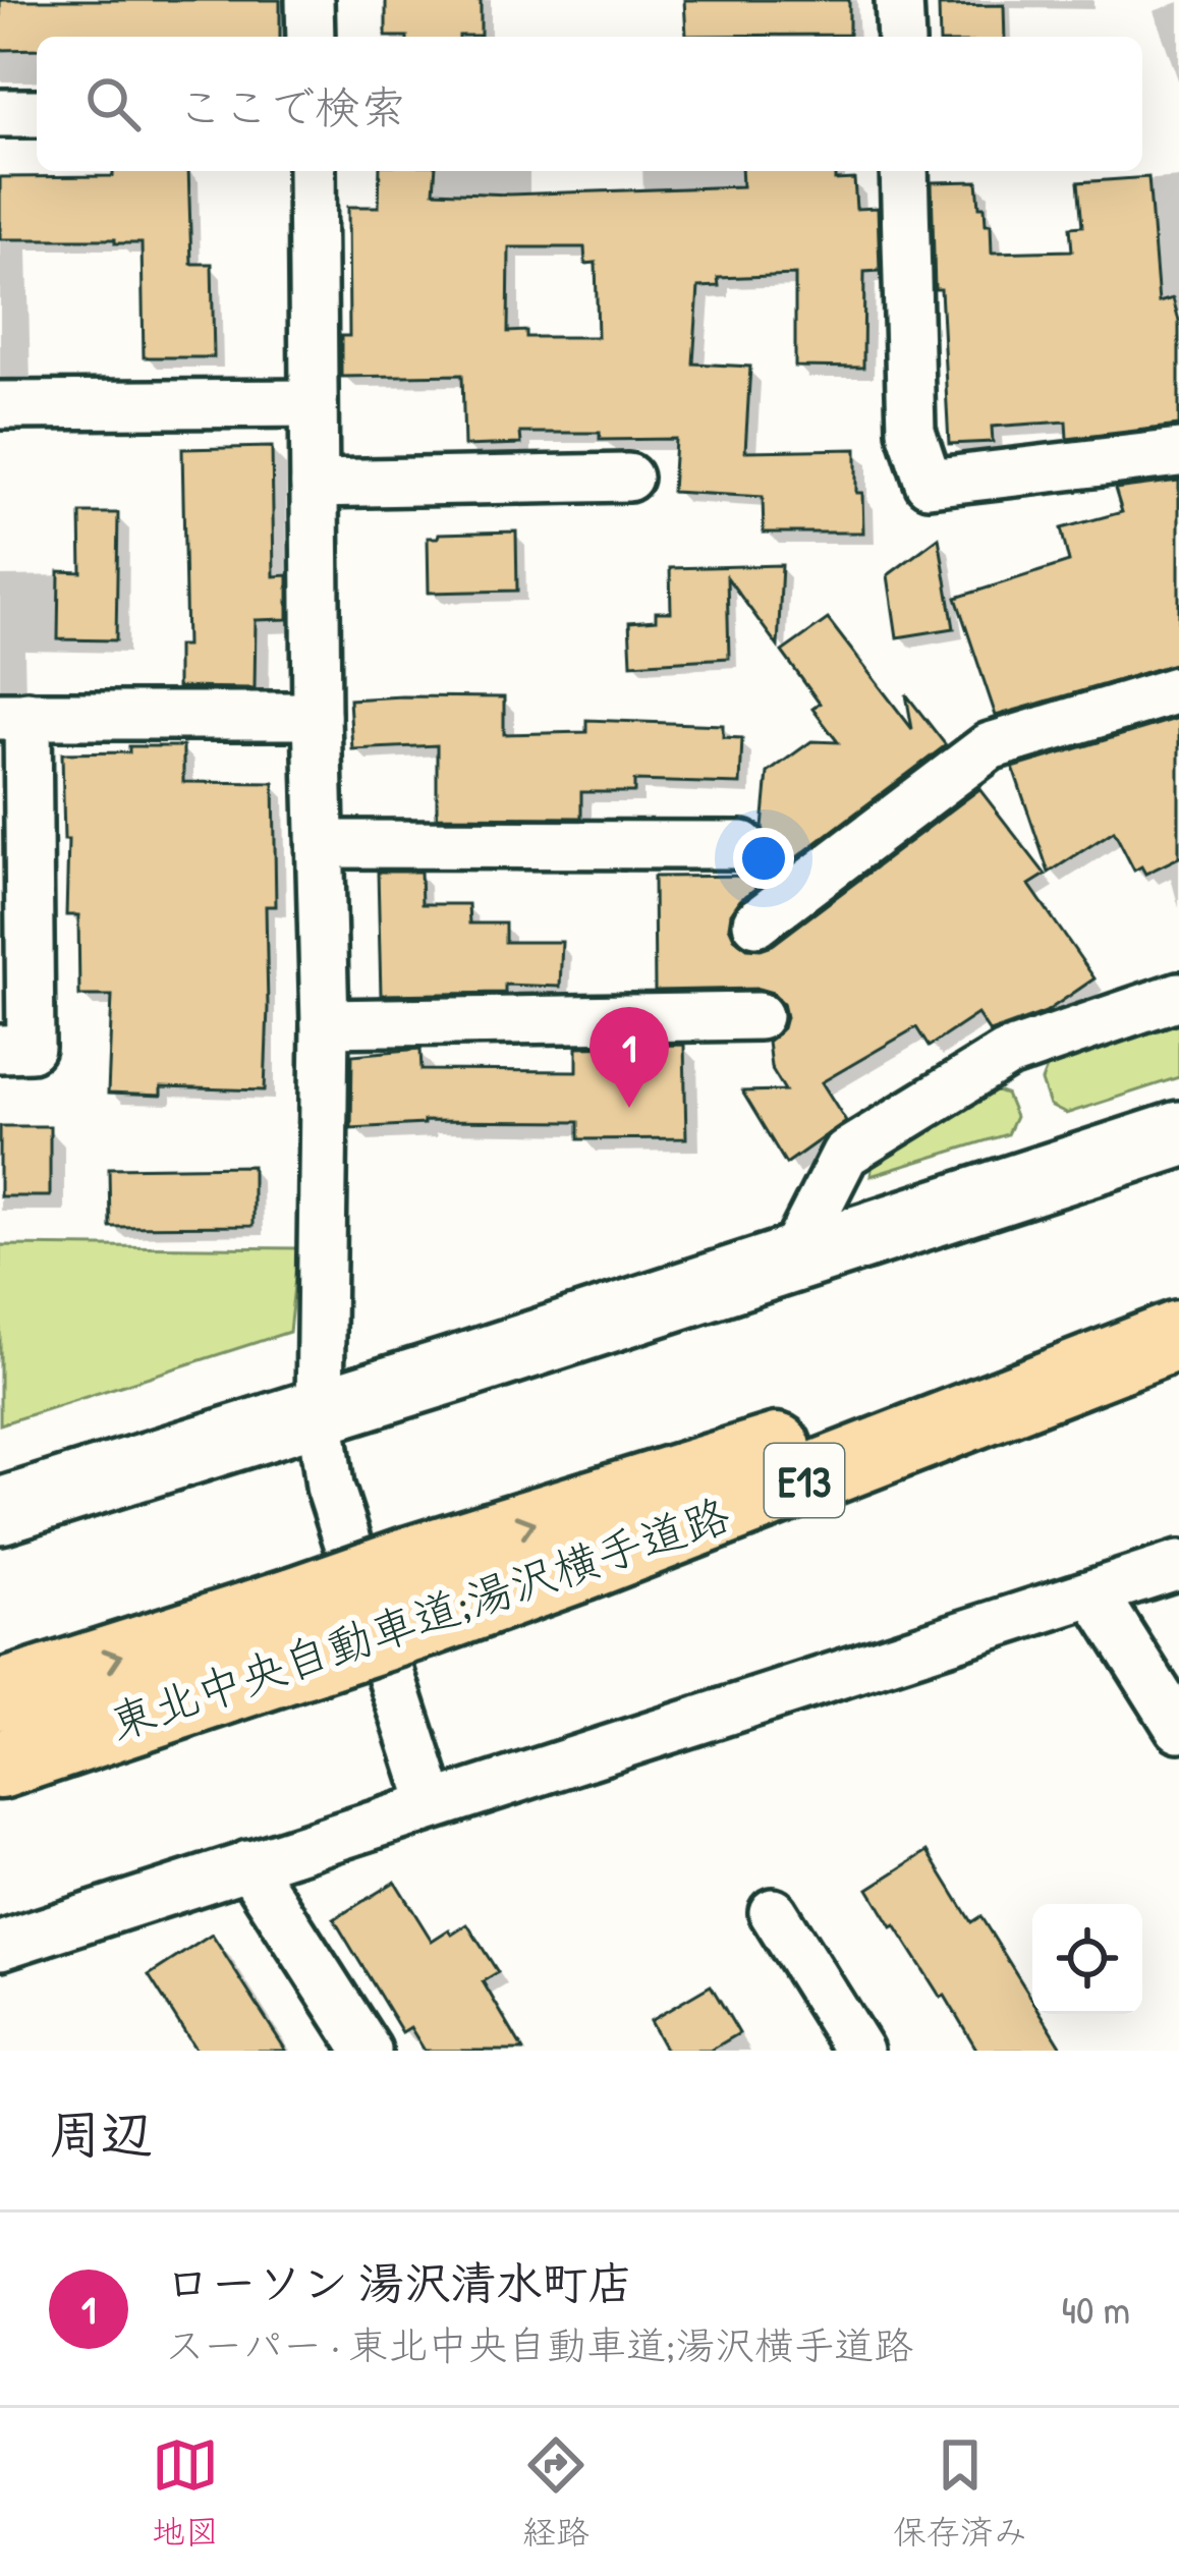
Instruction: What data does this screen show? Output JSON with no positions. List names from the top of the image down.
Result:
{
  "streets": {
    "highway": ["E13", "東北中央自動車道;湯沢横手道路"]
  },
  "page": {
    "search": "ここで検索",
    "pins": "1",
    "heading": "周辺",
    "list": [
      {
        "mark": "1",
        "name": "ローソン 湯沢清水町店",
        "note": "スーパー · 東北中央自動車道;湯沢横手道路",
        "value": "40 m"
      }
    ],
    "nav": ["地図", "経路", "保存済み"]
  }
}
